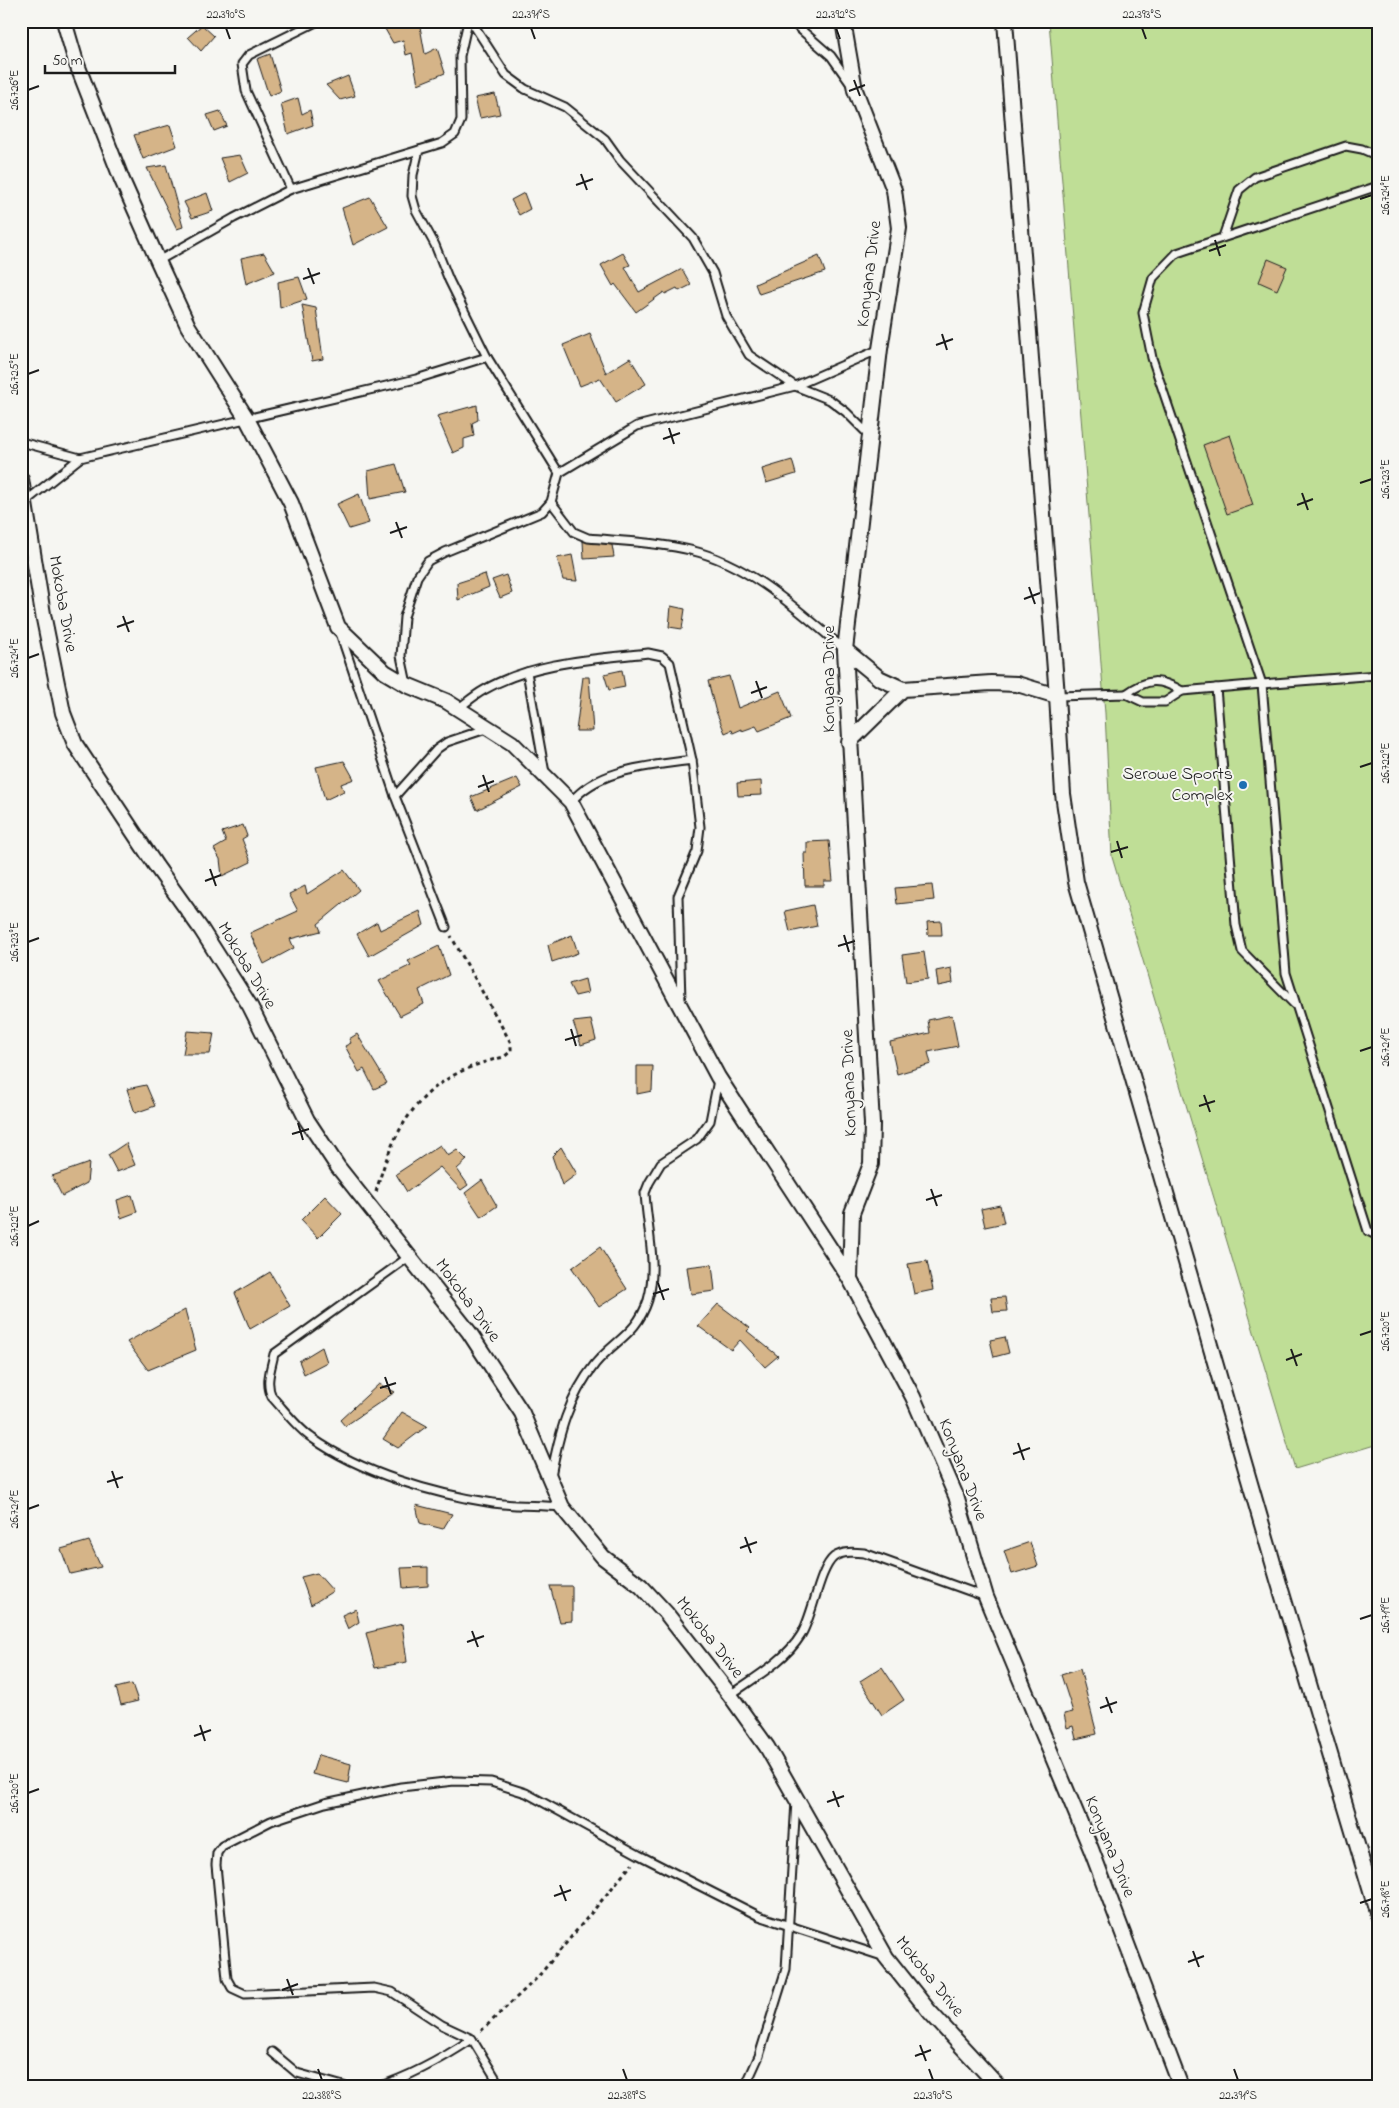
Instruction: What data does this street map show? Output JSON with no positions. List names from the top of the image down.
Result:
{
  "streets": {
    "street": ["Konyana Drive", "Mokoba Drive"]
  },
  "places": ["Serowe Sports Complex"],
  "scale_bar": "50 m",
  "coordinates": [
    "22.390°S",
    "22.391°S",
    "22.392°S",
    "22.393°S",
    "26.726°E",
    "26.724°E",
    "26.725°E",
    "26.723°E",
    "26.722°E",
    "26.721°E",
    "26.720°E",
    "26.719°E",
    "26.718°E",
    "22.388°S",
    "22.389°S"
  ]
}
